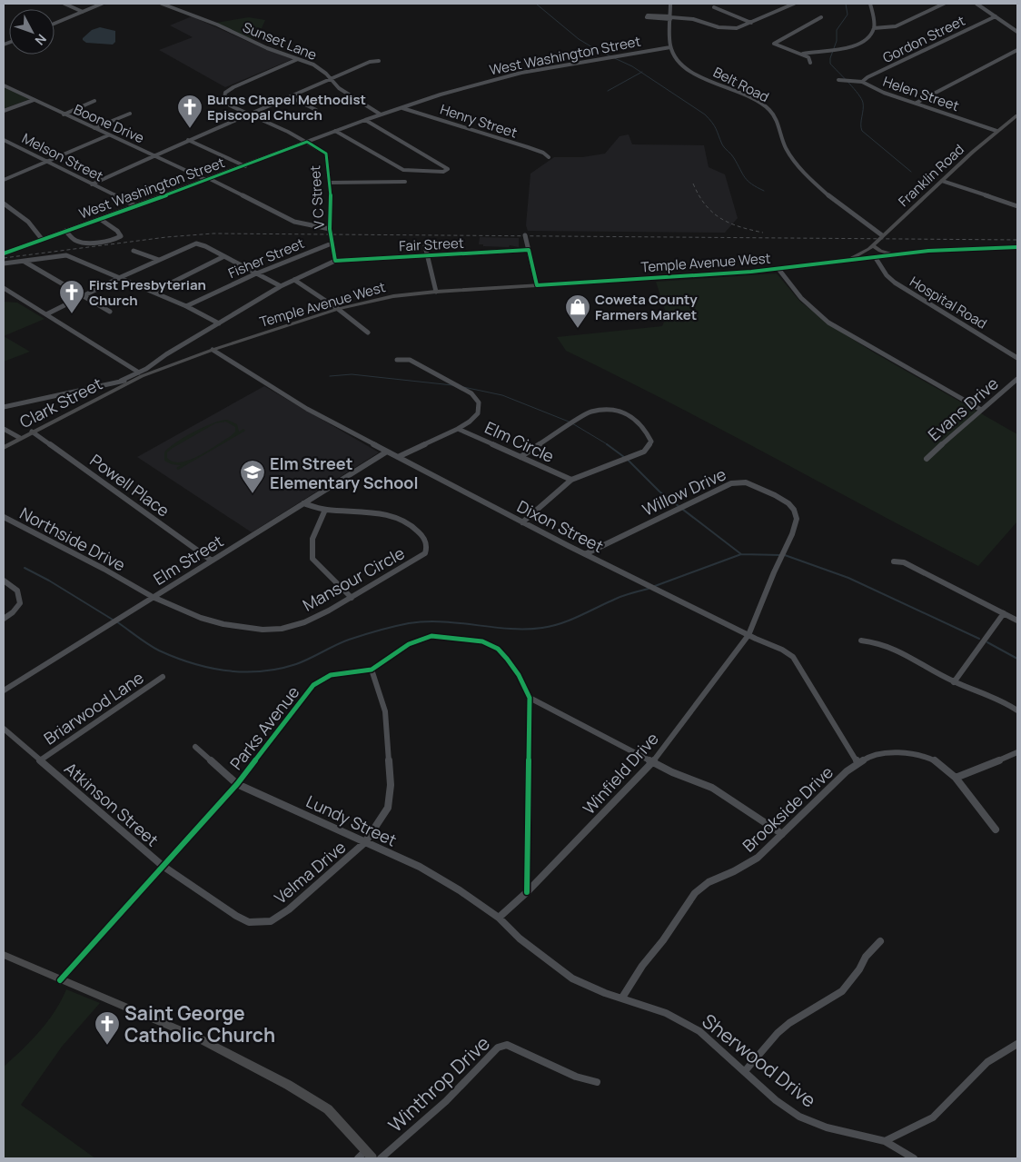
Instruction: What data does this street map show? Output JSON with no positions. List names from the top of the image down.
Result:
{
  "streets": {
    "main road": ["Franklin Road", "Temple Avenue West", "Clark Street"],
    "street": [
      "Gordon Street",
      "Sunset Lane",
      "West Washington Street",
      "Belt Road",
      "Helen Street",
      "Henry Street",
      "Boone Drive",
      "Melson Street",
      "V C Street",
      "Fair Street",
      "Fisher Street",
      "Hospital Road",
      "Evans Drive",
      "Elm Circle",
      "Powell Place",
      "Willow Drive",
      "Dixon Street",
      "Northside Drive",
      "Elm Street",
      "Mansour Circle",
      "Briarwood Lane",
      "Parks Avenue",
      "Winfield Drive",
      "Atkinson Street",
      "Brookside Drive",
      "Lundy Street",
      "Velma Drive",
      "Sherwood Drive",
      "Winthrop Drive"
    ]
  },
  "crossings": [
    ["Gordon Street", "Helen Street"],
    ["Sunset Lane", "West Washington Street"],
    ["West Washington Street", "Belt Road"],
    ["West Washington Street", "Henry Street"],
    ["West Washington Street", "Boone Drive"],
    ["West Washington Street", "Melson Street"],
    ["West Washington Street", "V C Street"],
    ["Belt Road", "Franklin Road"],
    ["Helen Street", "Franklin Road"],
    ["Boone Drive", "V C Street"],
    ["Franklin Road", "Temple Avenue West"],
    ["V C Street", "Fair Street"],
    ["V C Street", "Fisher Street"],
    ["Fair Street", "Temple Avenue West"],
    ["Temple Avenue West", "Hospital Road"],
    ["Temple Avenue West", "Clark Street"],
    ["Temple Avenue West", "Dixon Street"],
    ["Clark Street", "Powell Place"],
    ["Powell Place", "Elm Street"],
    ["Willow Drive", "Dixon Street"],
    ["Willow Drive", "Winfield Drive"],
    ["Dixon Street", "Elm Street"],
    ["Dixon Street", "Winfield Drive"],
    ["Dixon Street", "Brookside Drive"],
    ["Northside Drive", "Elm Street"],
    ["Northside Drive", "Mansour Circle"],
    ["Elm Street", "Mansour Circle"],
    ["Briarwood Lane", "Atkinson Street"],
    ["Parks Avenue", "Winfield Drive"],
    ["Parks Avenue", "Atkinson Street"],
    ["Parks Avenue", "Lundy Street"],
    ["Parks Avenue", "Velma Drive"],
    ["Winfield Drive", "Lundy Street"],
    ["Winfield Drive", "Sherwood Drive"],
    ["Atkinson Street", "Velma Drive"],
    ["Brookside Drive", "Sherwood Drive"],
    ["Lundy Street", "Velma Drive"],
    ["Lundy Street", "Sherwood Drive"]
  ],
  "places": {
    "church": ["Burns Chapel Methodist Episcopal Church", "First Presbyterian Church", "Saint George Catholic Church"],
    "shop": ["Coweta County Farmers Market"],
    "school or university": ["Elm Street Elementary School"]
  },
  "north": "bottom right"
}
